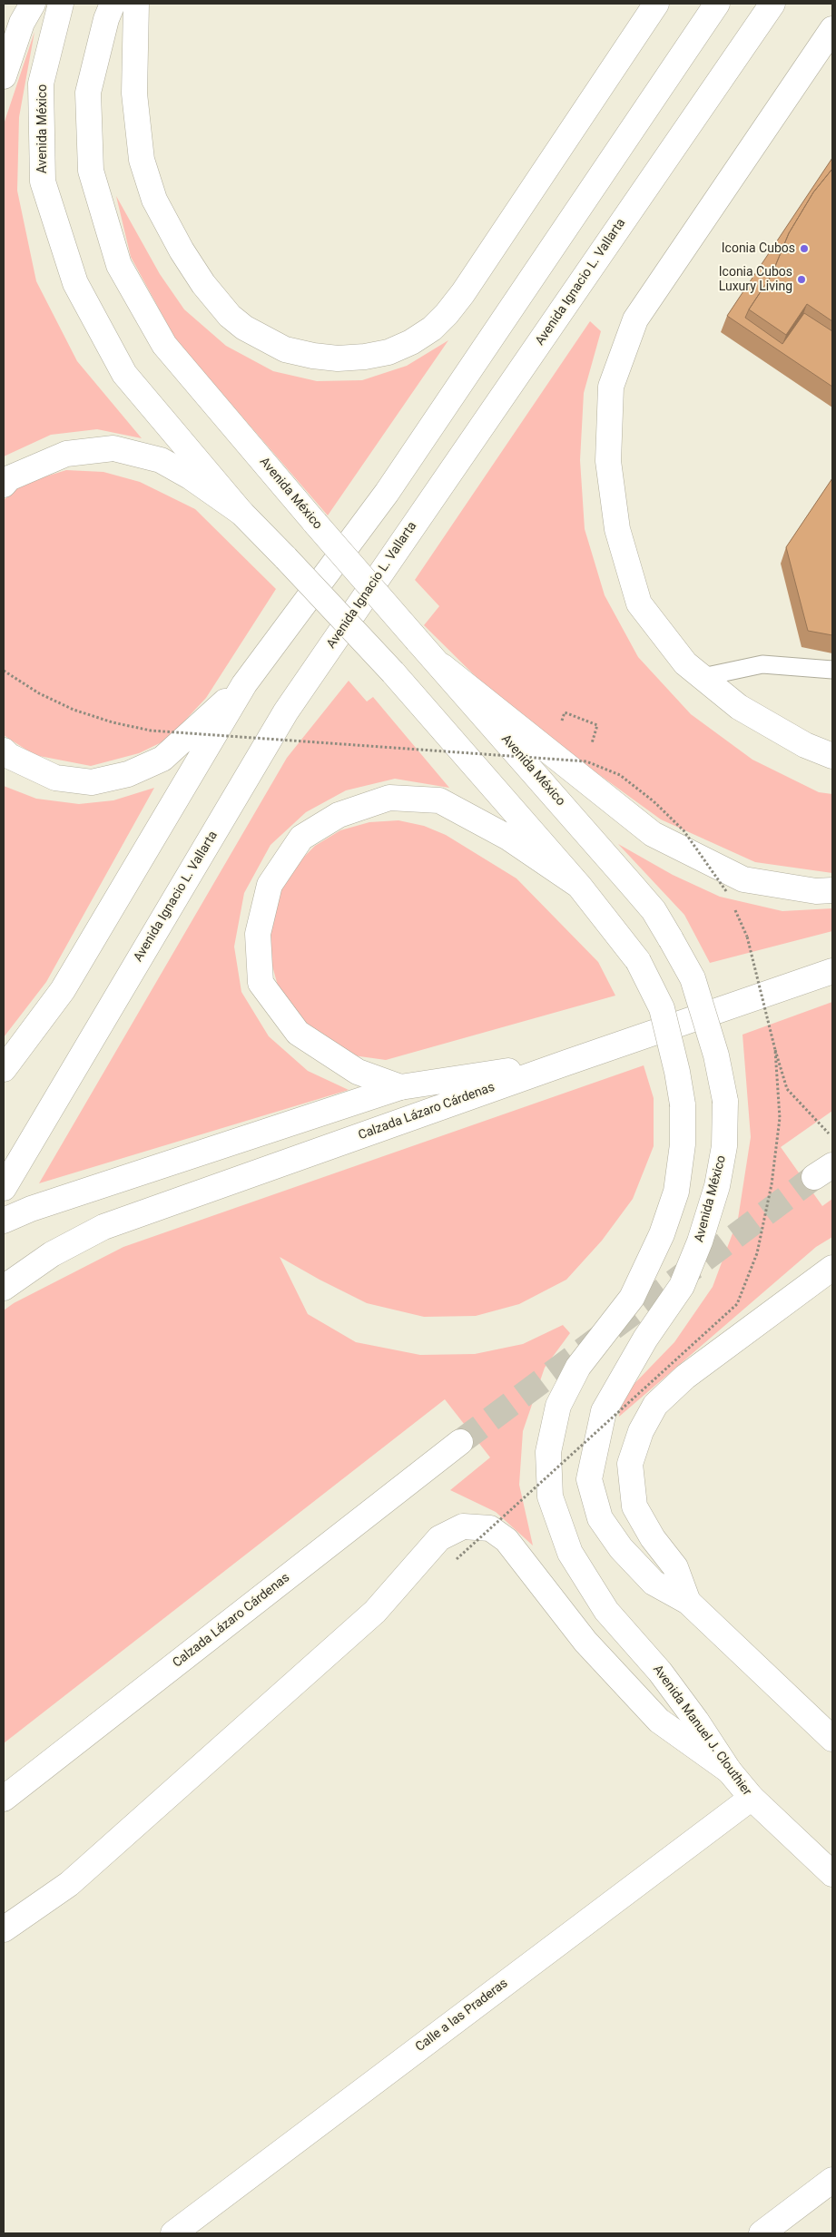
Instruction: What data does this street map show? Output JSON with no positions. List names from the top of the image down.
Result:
{
  "streets": {
    "main road": [
      "Avenida México",
      "Avenida Ignacio L. Vallarta",
      "Calzada Lázaro Cárdenas",
      "Avenida Manuel J. Clouthier",
      "Calle a las Praderas"
    ]
  },
  "crossings": [
    ["Avenida México", "Avenida Manuel J. Clouthier"],
    ["Avenida Manuel J. Clouthier", "Calle a las Praderas"]
  ],
  "places": ["Iconia Cubos", "Iconia Cubos Luxury Living"]
}
